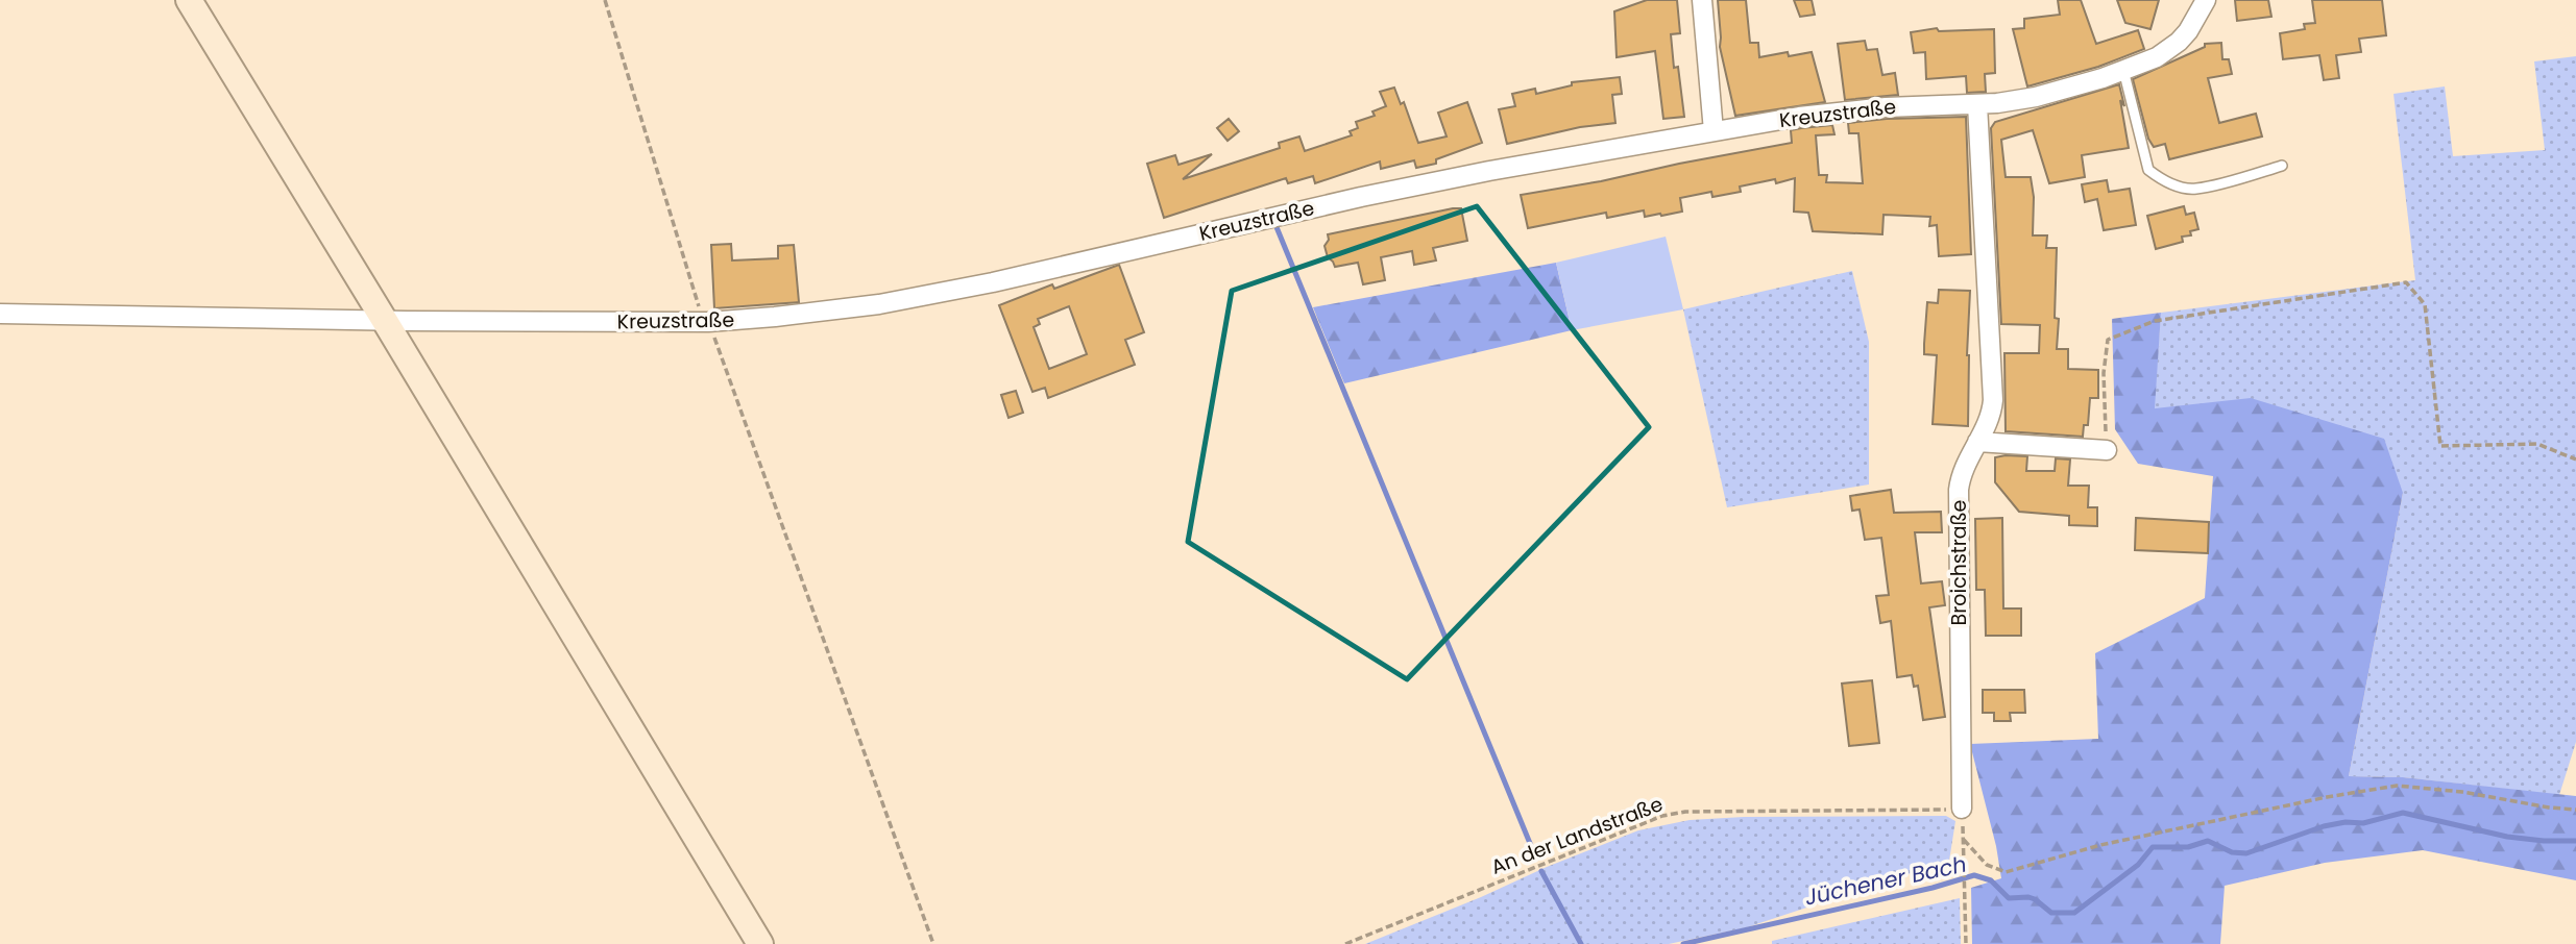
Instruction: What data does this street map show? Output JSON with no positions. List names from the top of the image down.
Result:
{
  "streets": {
    "street": ["Kreuzstraße", "Broichstraße"],
    "path": ["An der Landstraße"]
  },
  "crossings": [
    ["Kreuzstraße", "Broichstraße"],
    ["Broichstraße", "An der Landstraße"]
  ],
  "water": ["Jüchener Bach"]
}
